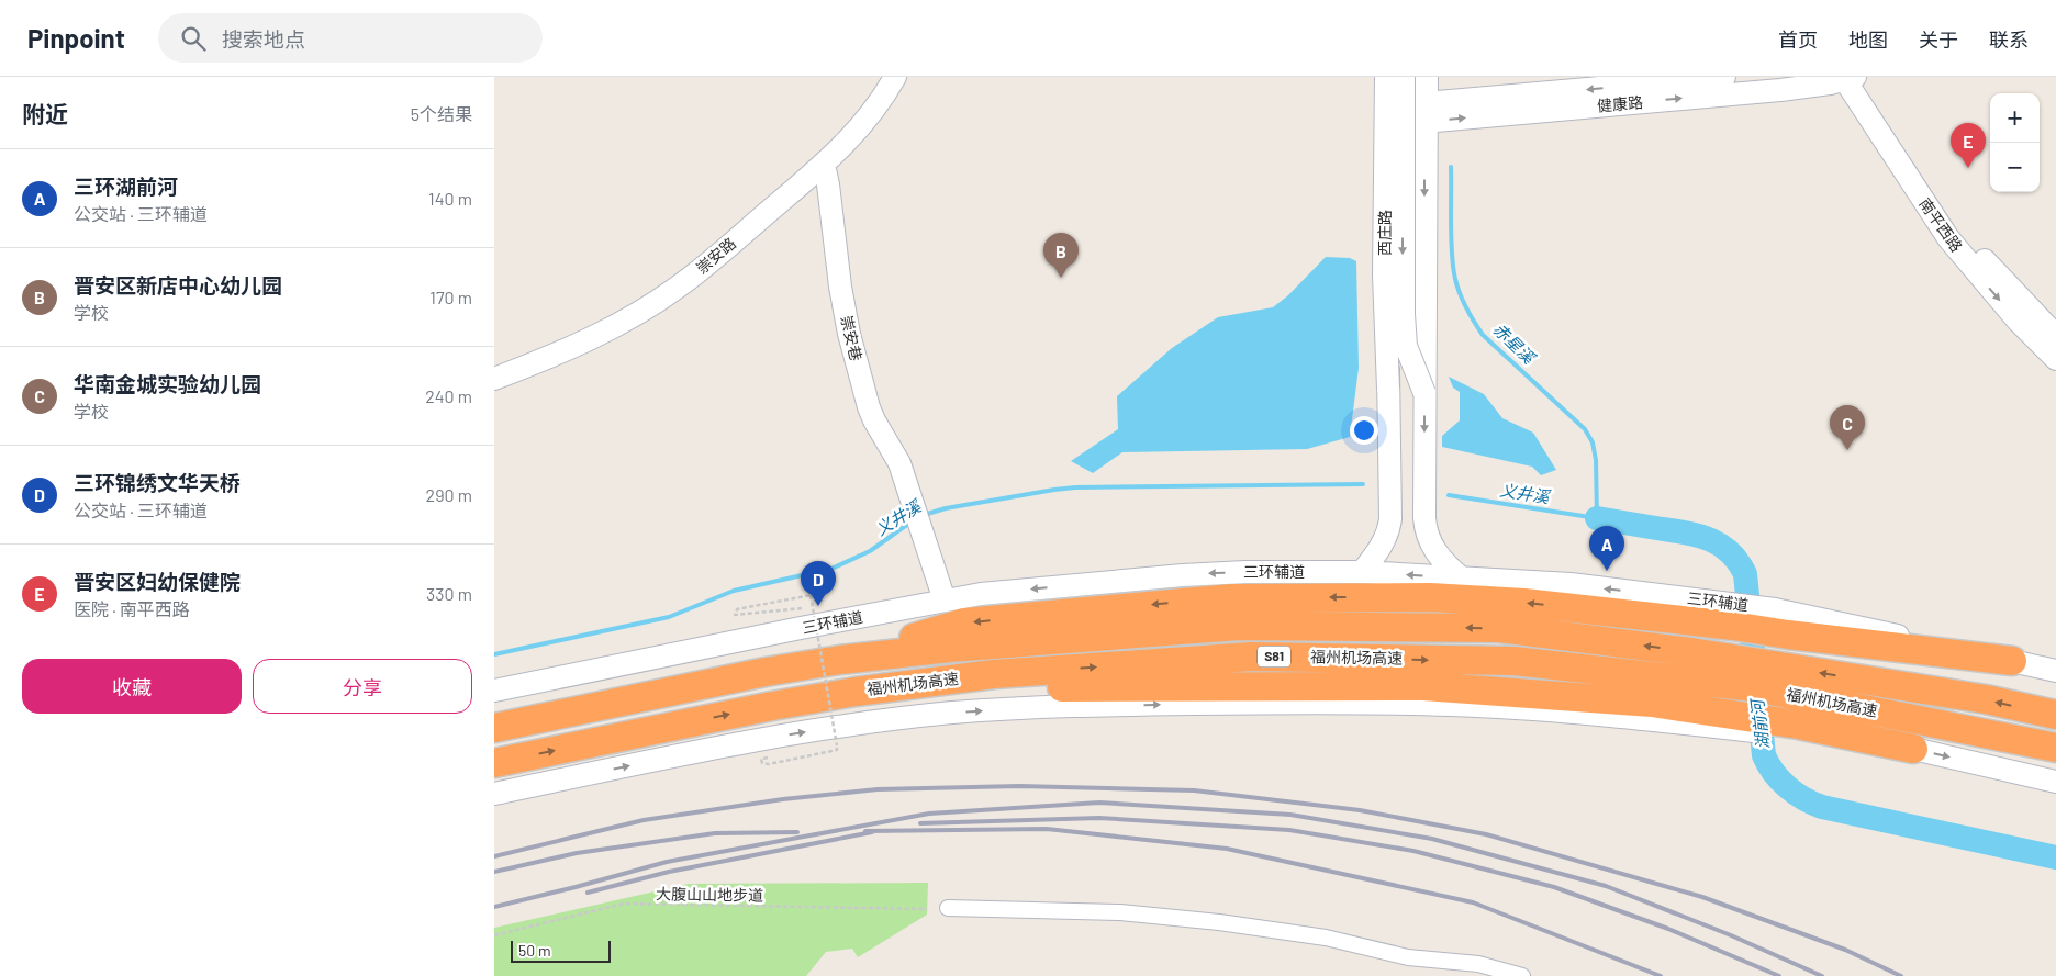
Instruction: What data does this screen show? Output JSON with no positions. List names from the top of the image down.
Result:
{
  "streets": {
    "highway": ["S81", "福州机场高速"],
    "main road": [
      "健康路",
      "南平西路",
      "西庄路",
      "崇安路",
      "崇安巷",
      "三环辅道"
    ],
    "path": ["大腹山山地步道"]
  },
  "crossings": [
    ["健康路", "南平西路"],
    ["崇安路", "崇安巷"],
    ["崇安巷", "三环辅道"]
  ],
  "water": ["赤星溪", "义井溪", "湖前河"],
  "scale_bar": "50 m",
  "page": {
    "header": "Pinpoint",
    "search": "搜索地点",
    "nav": [
      "首页",
      "地图",
      "关于",
      "联系"
    ],
    "heading": ["附近", "5个结果"],
    "map_buttons": ["+", "−"],
    "pins": [
      "E",
      "B",
      "C",
      "A",
      "D"
    ],
    "list": [
      {
        "mark": "A",
        "name": "三环湖前河",
        "note": "公交站 · 三环辅道",
        "value": "140 m"
      },
      {
        "mark": "B",
        "name": "晋安区新店中心幼儿园",
        "note": "学校",
        "value": "170 m"
      },
      {
        "mark": "C",
        "name": "华南金城实验幼儿园",
        "note": "学校",
        "value": "240 m"
      },
      {
        "mark": "D",
        "name": "三环锦绣文华天桥",
        "note": "公交站 · 三环辅道",
        "value": "290 m"
      },
      {
        "mark": "E",
        "name": "晋安区妇幼保健院",
        "note": "医院 · 南平西路",
        "value": "330 m"
      }
    ],
    "buttons": ["收藏", "分享"],
    "scale": "50 m"
  }
}
